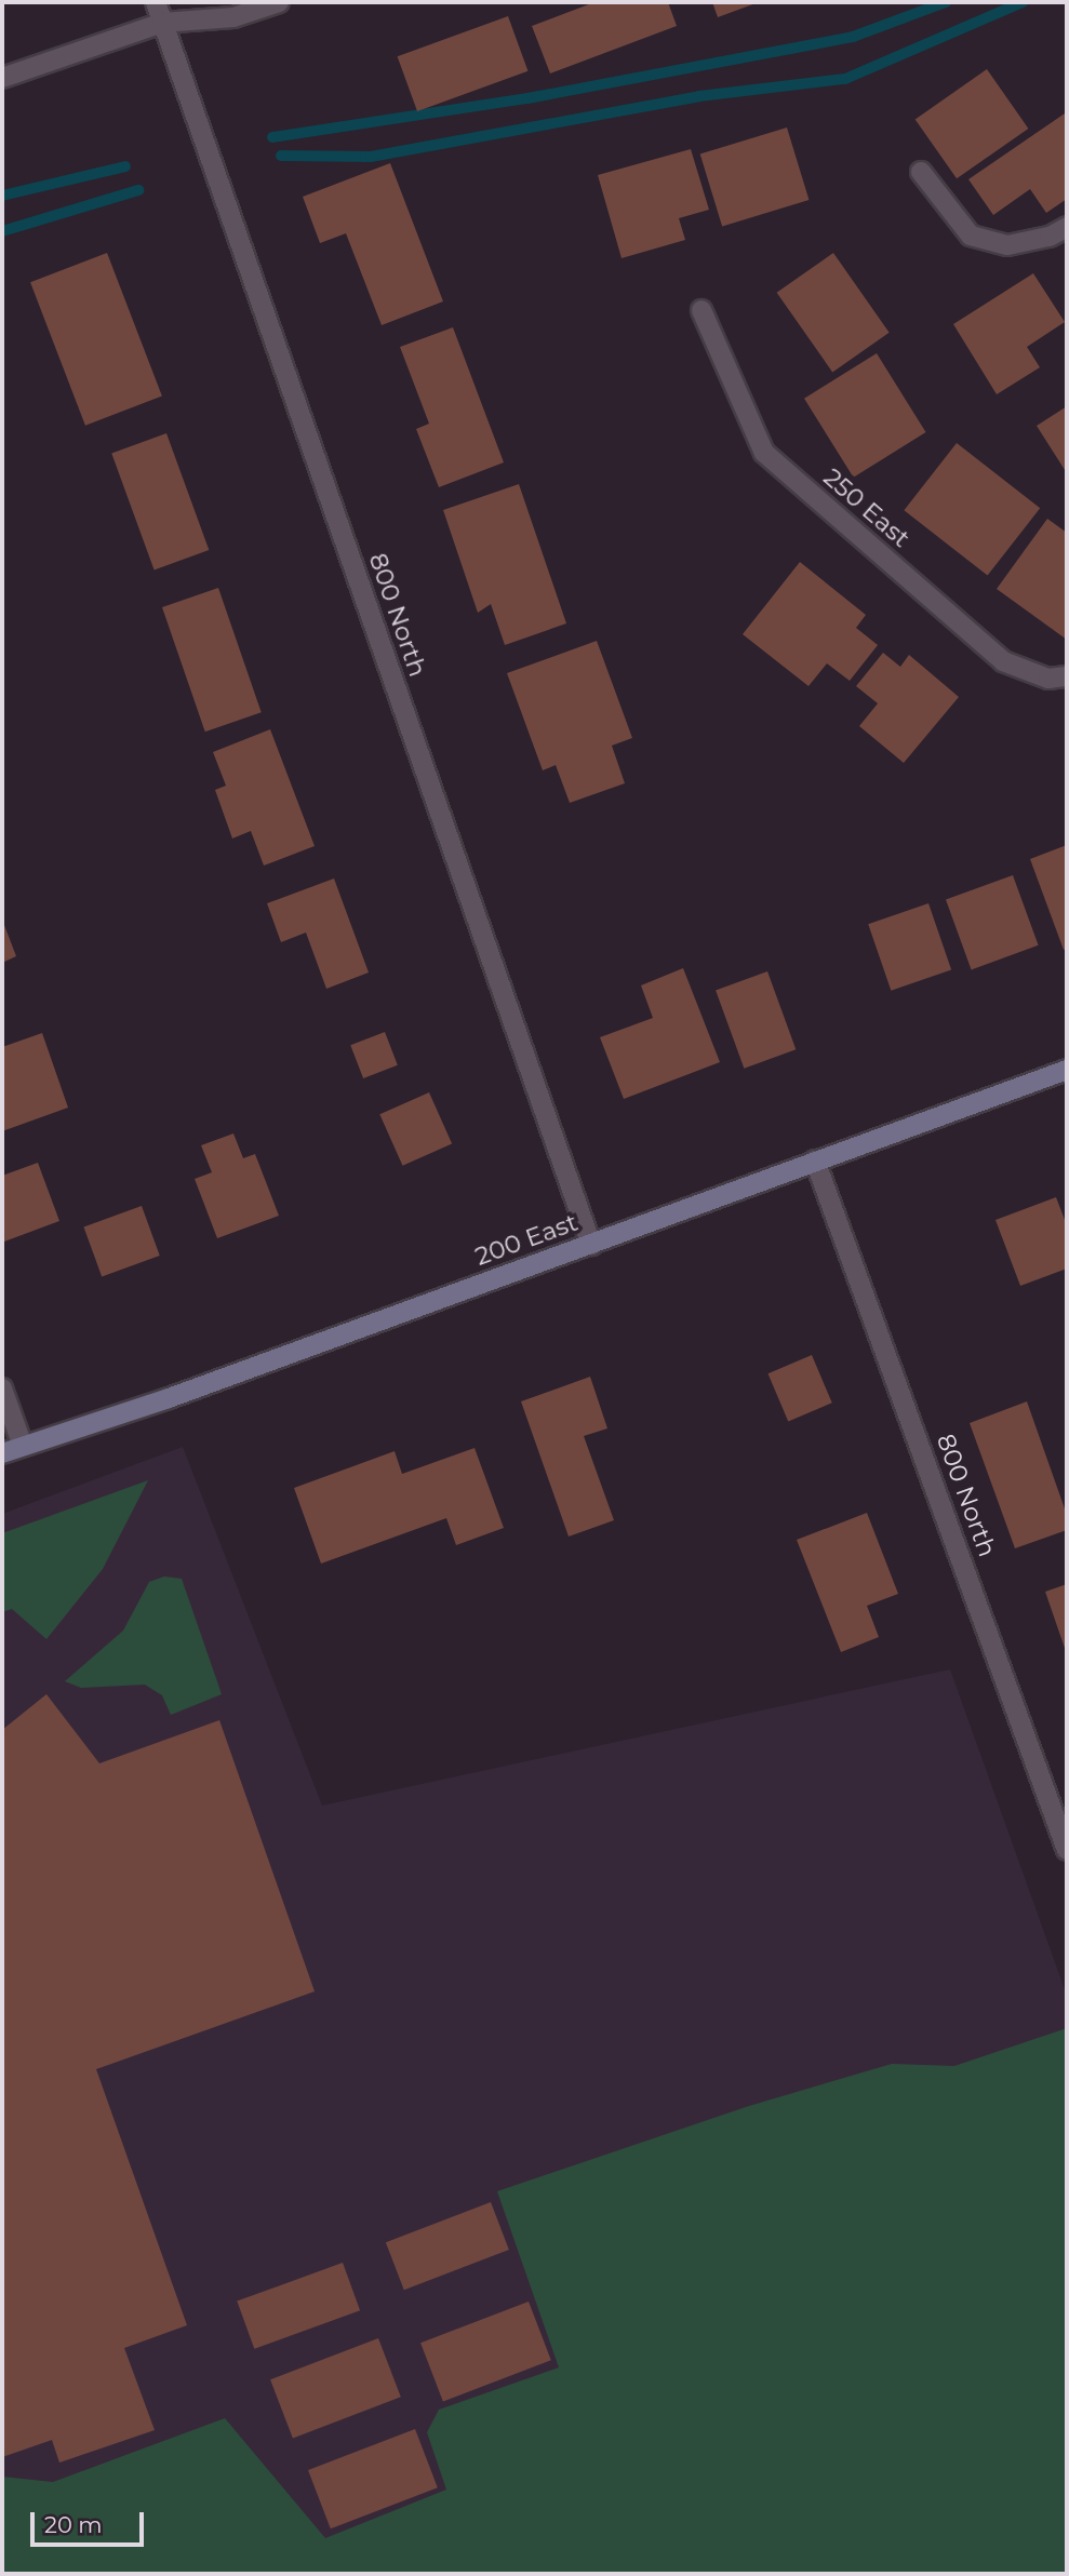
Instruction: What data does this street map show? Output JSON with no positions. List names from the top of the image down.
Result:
{
  "streets": {
    "main road": ["200 East"],
    "street": ["250 East", "800 North"]
  },
  "crossings": [
    ["800 North", "200 East"]
  ],
  "scale_bar": "20 m"
}
